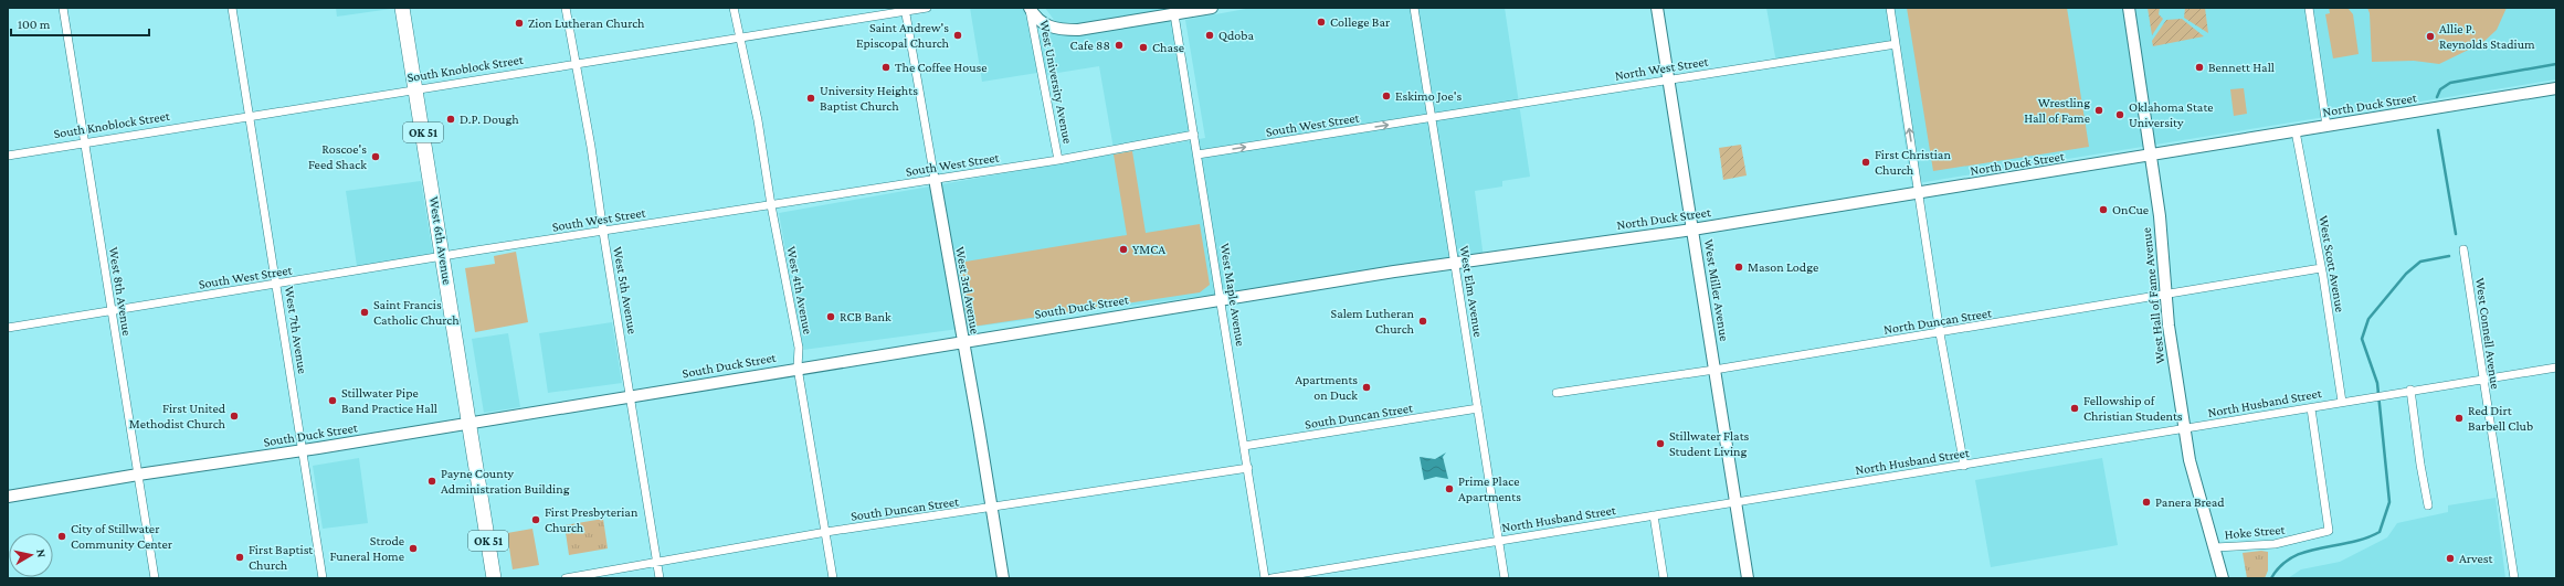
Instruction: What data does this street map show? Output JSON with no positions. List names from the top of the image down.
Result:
{
  "streets": {
    "highway": ["OK 51", "West 6th Avenue"],
    "main road": [
      "North Duck Street",
      "West 3rd Avenue",
      "West Miller Avenue",
      "West Hall of Fame Avenue",
      "South Duck Street"
    ],
    "street": [
      "South Knoblock Street",
      "North West Street",
      "West University Avenue",
      "South West Street",
      "West Scott Avenue",
      "West 5th Avenue",
      "West 4th Avenue",
      "West 8th Avenue",
      "West Elm Avenue",
      "West Maple Avenue",
      "North Duncan Street",
      "West 7th Avenue",
      "West Connell Avenue",
      "North Husband Street",
      "South Duncan Street",
      "Hoke Street"
    ]
  },
  "crossings": [
    ["South Knoblock Street", "West 6th Avenue"],
    ["South Knoblock Street", "West 5th Avenue"],
    ["South Knoblock Street", "West 4th Avenue"],
    ["South Knoblock Street", "West 3rd Avenue"],
    ["South Knoblock Street", "West 8th Avenue"],
    ["South Knoblock Street", "West 7th Avenue"],
    ["North West Street", "South West Street"],
    ["North West Street", "West Miller Avenue"],
    ["North West Street", "West Elm Avenue"],
    ["West University Avenue", "South West Street"],
    ["North Duck Street", "West Scott Avenue"],
    ["North Duck Street", "West Miller Avenue"],
    ["North Duck Street", "West Elm Avenue"],
    ["North Duck Street", "West Hall of Fame Avenue"],
    ["North Duck Street", "South Duck Street"],
    ["South West Street", "West 6th Avenue"],
    ["South West Street", "West 5th Avenue"],
    ["South West Street", "West 4th Avenue"],
    ["South West Street", "West 3rd Avenue"],
    ["South West Street", "West 8th Avenue"],
    ["South West Street", "West Elm Avenue"],
    ["South West Street", "West Maple Avenue"],
    ["South West Street", "West 7th Avenue"],
    ["West 6th Avenue", "South Duck Street"],
    ["West Scott Avenue", "North Duncan Street"],
    ["West Scott Avenue", "North Husband Street"],
    ["West 5th Avenue", "South Duck Street"],
    ["West 5th Avenue", "South Duncan Street"],
    ["West 4th Avenue", "South Duck Street"],
    ["West 4th Avenue", "South Duncan Street"],
    ["West 3rd Avenue", "South Duck Street"],
    ["West 3rd Avenue", "South Duncan Street"],
    ["West Miller Avenue", "North Duncan Street"],
    ["West Miller Avenue", "North Husband Street"],
    ["West 8th Avenue", "South Duck Street"],
    ["West Elm Avenue", "South Duck Street"],
    ["West Elm Avenue", "North Husband Street"],
    ["West Elm Avenue", "South Duncan Street"],
    ["West Maple Avenue", "South Duck Street"],
    ["West Maple Avenue", "South Duncan Street"],
    ["West Hall of Fame Avenue", "North Duncan Street"],
    ["West Hall of Fame Avenue", "North Husband Street"],
    ["West Hall of Fame Avenue", "Hoke Street"],
    ["South Duck Street", "West 7th Avenue"],
    ["West Connell Avenue", "North Husband Street"],
    ["North Husband Street", "Hoke Street"]
  ],
  "places": [
    "College Bar",
    "Zion Lutheran Church",
    "Saint Andrew's Episcopal Church",
    "Qdoba",
    "Allie P. Reynolds Stadium",
    "Cafe 88",
    "Chase",
    "The Coffee House",
    "Bennett Hall",
    "Eskimo Joe's",
    "University Heights Baptist Church",
    "Wrestling Hall of Fame",
    "Oklahoma State University",
    "D.P. Dough",
    "Roscoe's Feed Shack",
    "First Christian Church",
    "OnCue",
    "YMCA",
    "Mason Lodge",
    "Saint Francis Catholic Church",
    "RCB Bank",
    "Salem Lutheran Church",
    "Apartments on Duck",
    "Stillwater Pipe Band Practice Hall",
    "Fellowship of Christian Students",
    "First United Methodist Church",
    "Red Dirt Barbell Club",
    "Stillwater Flats Student Living",
    "Payne County Administration Building",
    "Prime Place Apartments",
    "Panera Bread",
    "First Presbyterian Church",
    "City of Stillwater Community Center",
    "Strode Funeral Home",
    "First Baptist Church",
    "Arvest"
  ],
  "scale_bar": "100 m",
  "north": "right"
}
